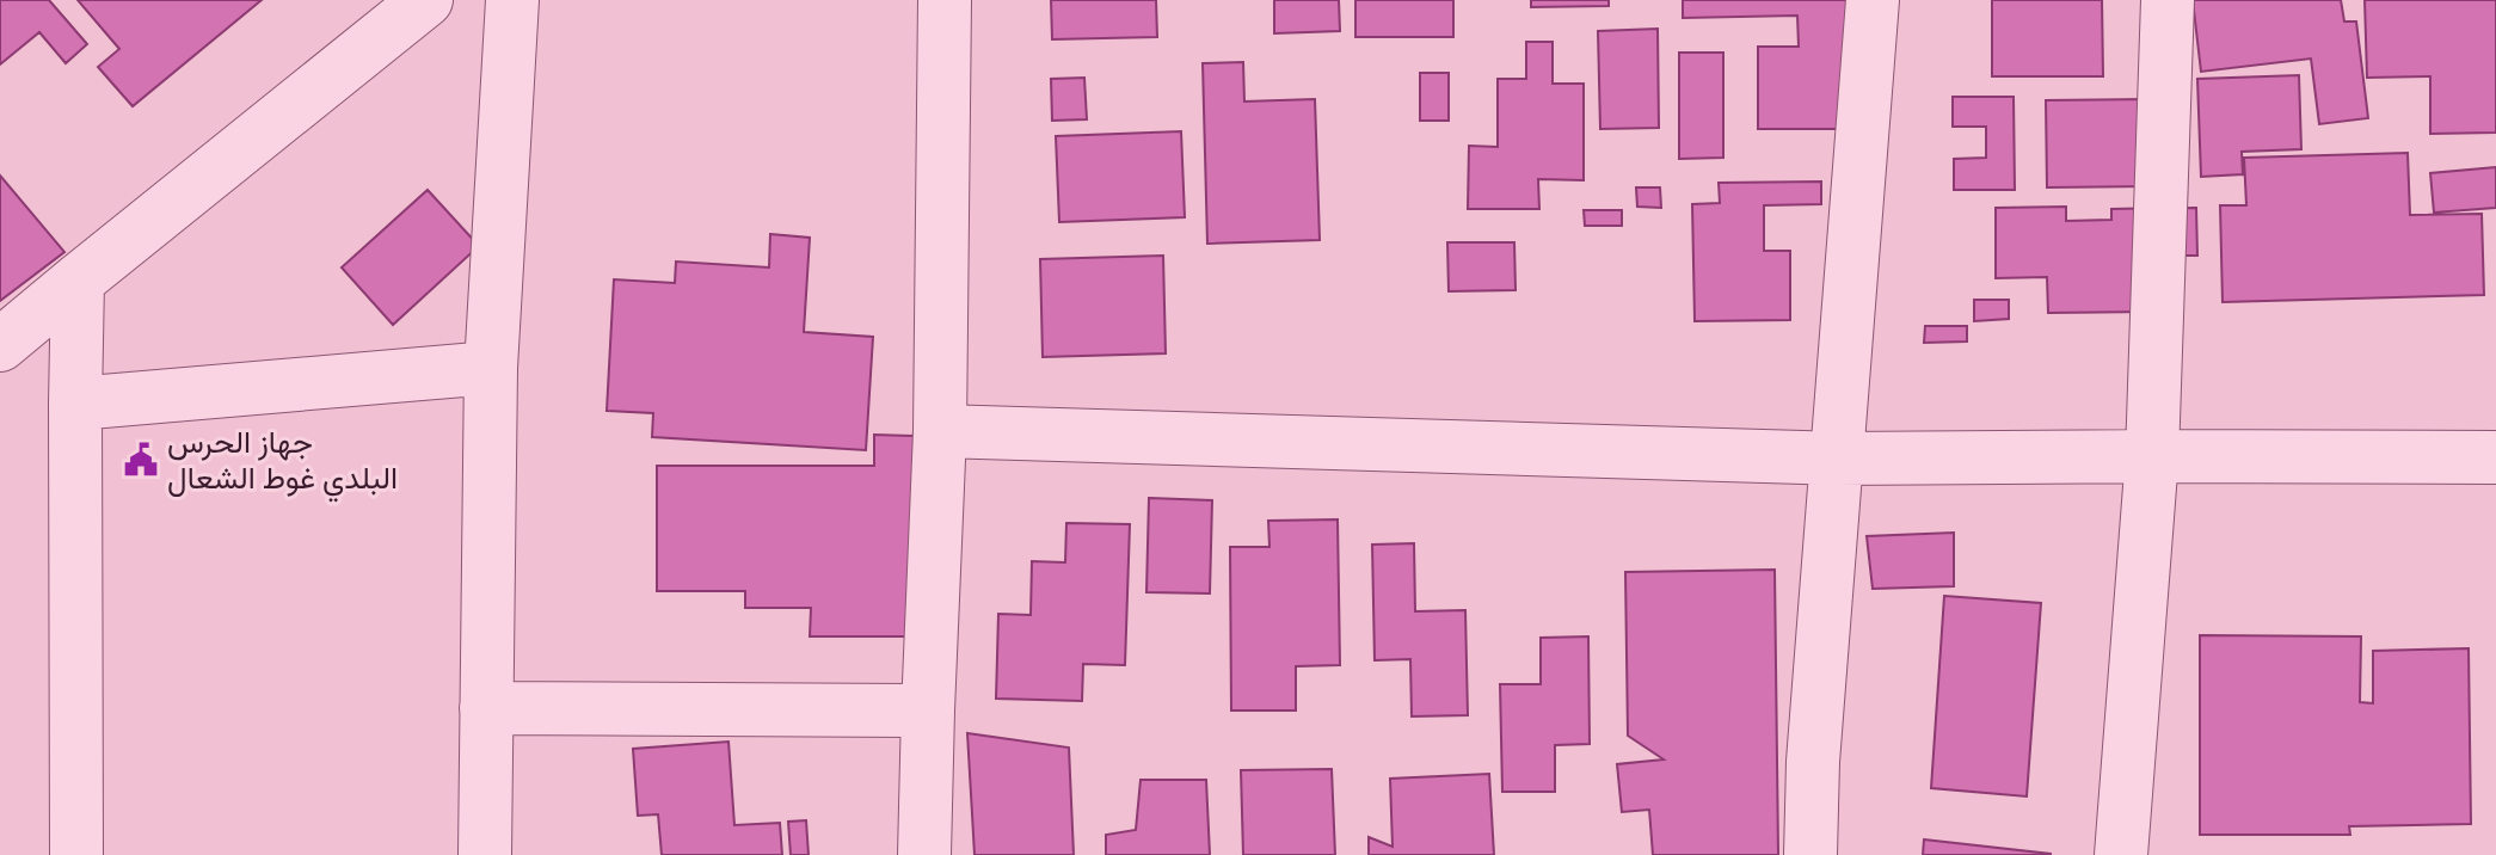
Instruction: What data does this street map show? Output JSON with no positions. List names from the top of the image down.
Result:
{
  "places": {
    "public building": ["جهاز الحرس البلدي غوط الشعال"]
  }
}
